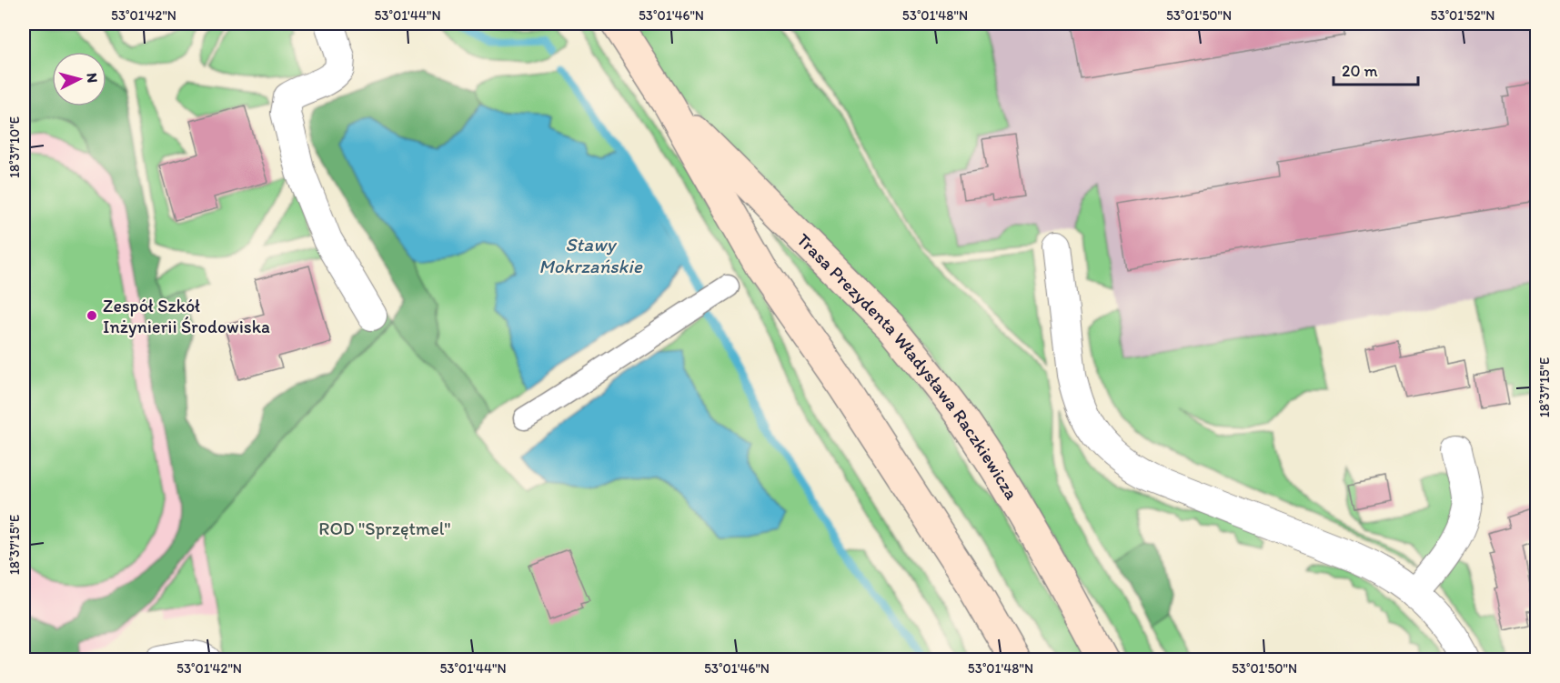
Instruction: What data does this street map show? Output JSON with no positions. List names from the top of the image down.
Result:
{
  "streets": {
    "main road": ["Trasa Prezydenta Władysława Raczkiewicza"]
  },
  "water": ["Stawy Mokrzańskie"],
  "parks": ["ROD \"Sprzętmel\""],
  "places": ["Zespół Szkół Inżynierii Środowiska"],
  "scale_bar": "20 m",
  "north": "right",
  "coordinates": [
    "53°01'42\"N",
    "53°01'44\"N",
    "53°01'46\"N",
    "53°01'48\"N",
    "53°01'50\"N",
    "53°01'52\"N",
    "18°37'10\"E",
    "18°37'15\"E"
  ]
}
